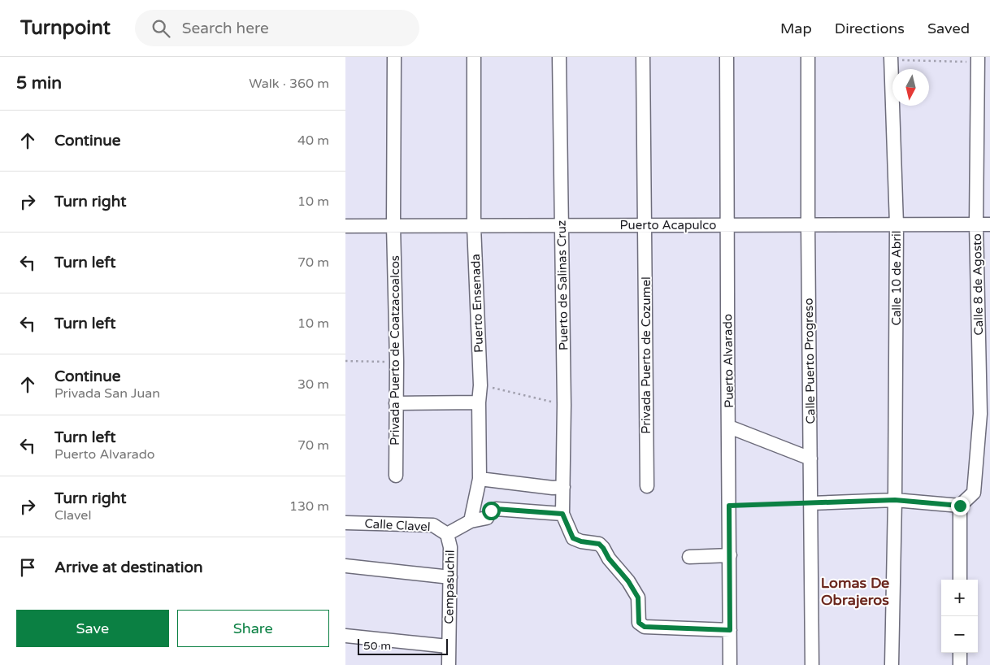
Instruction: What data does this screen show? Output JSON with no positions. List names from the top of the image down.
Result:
{
  "streets": {
    "street": [
      "Puerto Acapulco",
      "Calle 10 de Abril",
      "Calle 8 de Agosto",
      "Puerto de Salinas Cruz",
      "Puerto Ensenada",
      "Privada Puerto de Coatzacoalcos",
      "Privada Puerto de Cozumel",
      "Puerto Alvarado",
      "Calle Puerto Progreso",
      "Calle Clavel",
      "Cempasuchil"
    ]
  },
  "crossings": [
    ["Puerto Acapulco", "Calle 10 de Abril"],
    ["Puerto Acapulco", "Calle 8 de Agosto"],
    ["Puerto Acapulco", "Puerto de Salinas Cruz"],
    ["Puerto Acapulco", "Puerto Ensenada"],
    ["Puerto Acapulco", "Privada Puerto de Coatzacoalcos"],
    ["Puerto Acapulco", "Privada Puerto de Cozumel"],
    ["Puerto Acapulco", "Puerto Alvarado"],
    ["Puerto Acapulco", "Calle Puerto Progreso"],
    ["Calle Clavel", "Cempasuchil"]
  ],
  "districts": ["Lomas De Obrajeros"],
  "scale_bar": "50 m",
  "north": "bottom",
  "page": {
    "header": "Turnpoint",
    "search": "Search here",
    "nav": ["Map", "Directions", "Saved"],
    "heading": ["5 min", "Walk · 360 m"],
    "list": [
      ["Continue", "40 m"],
      ["Turn right", "10 m"],
      ["Turn left", "70 m"],
      ["Turn left", "10 m"],
      ["Continue", "Privada San Juan", "30 m"],
      ["Turn left", "Puerto Alvarado", "70 m"],
      ["Turn right", "Clavel", "130 m"],
      "Arrive at destination"
    ],
    "map_buttons": ["+", "−"],
    "buttons": ["Save", "Share"],
    "scale": "50 m"
  }
}
